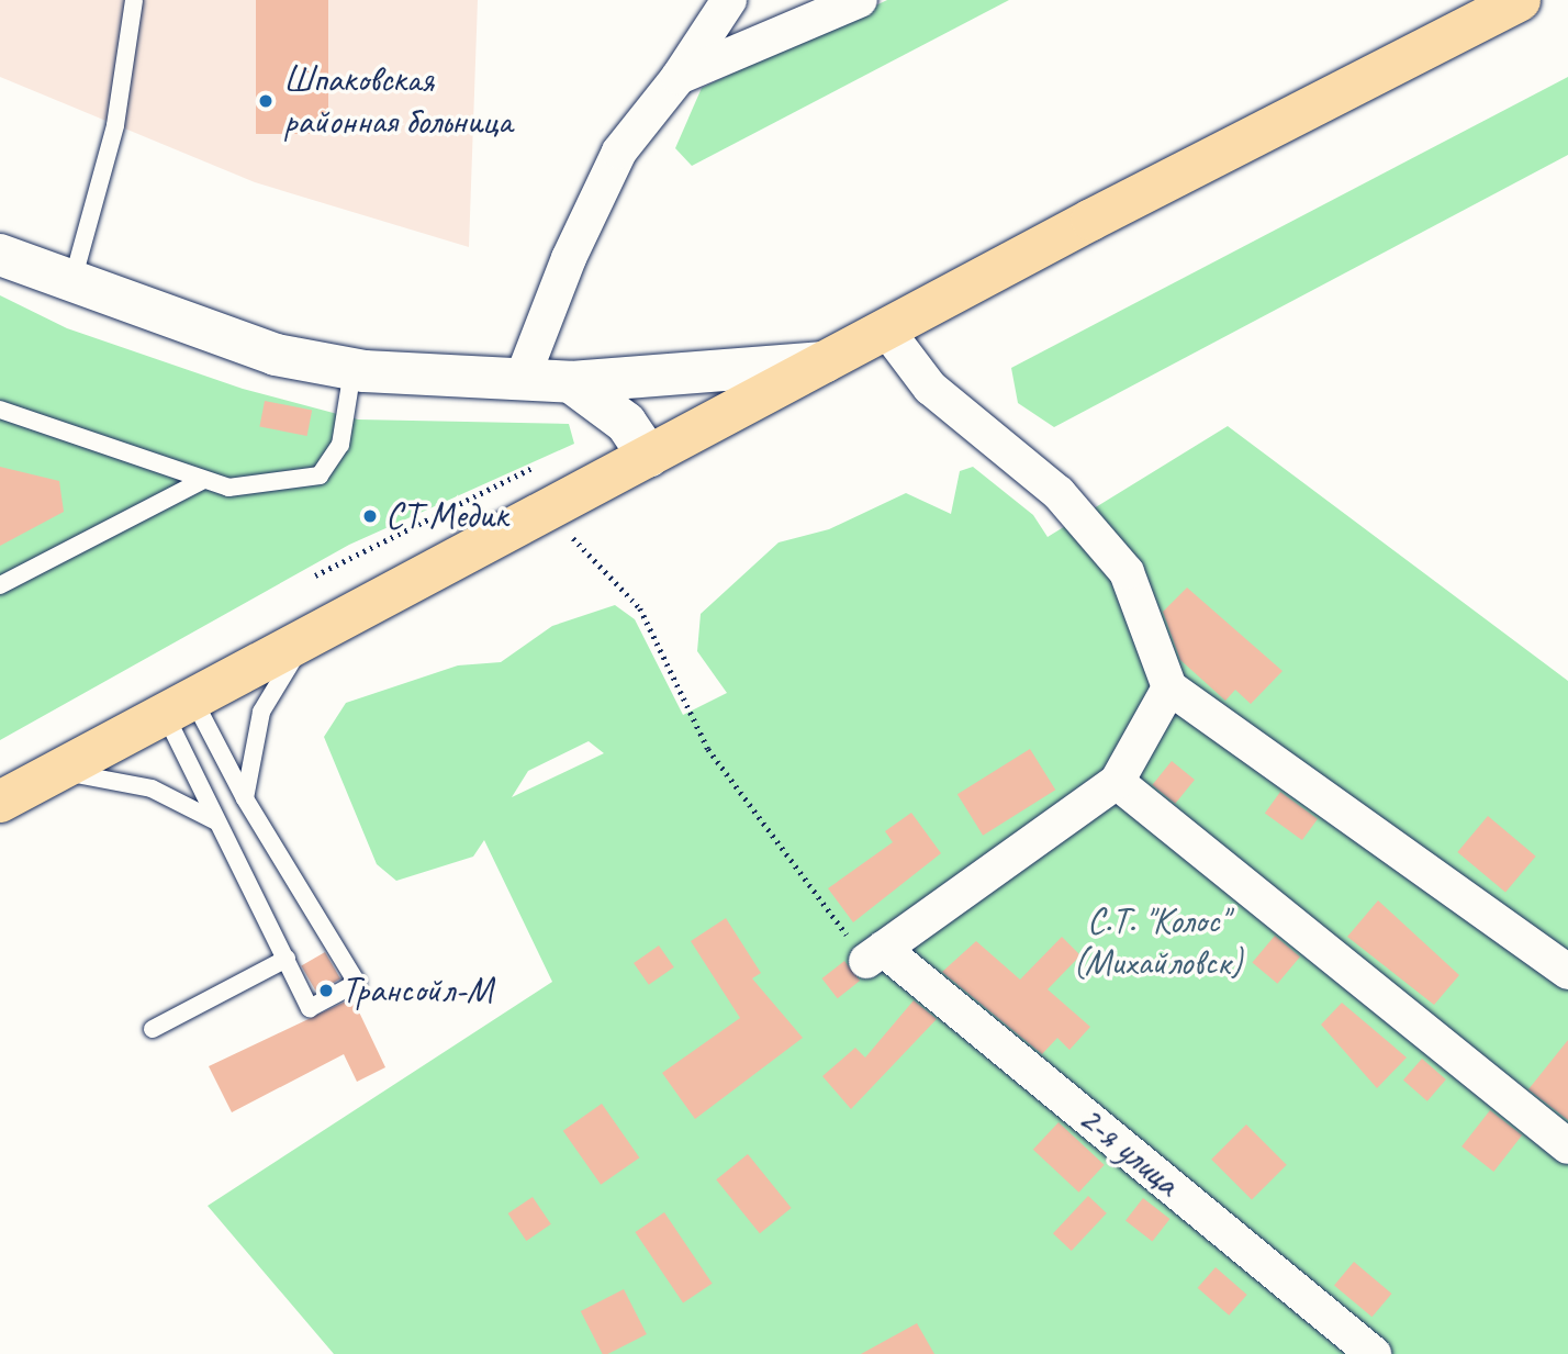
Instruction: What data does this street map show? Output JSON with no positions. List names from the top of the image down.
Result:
{
  "streets": {
    "street": ["2-я улица"]
  },
  "parks": ["С.Т. \"Колос\" (Михайловск)"],
  "places": ["Шпаковская районная больница", "СТ Медик", "Трансойл-М"]
}
